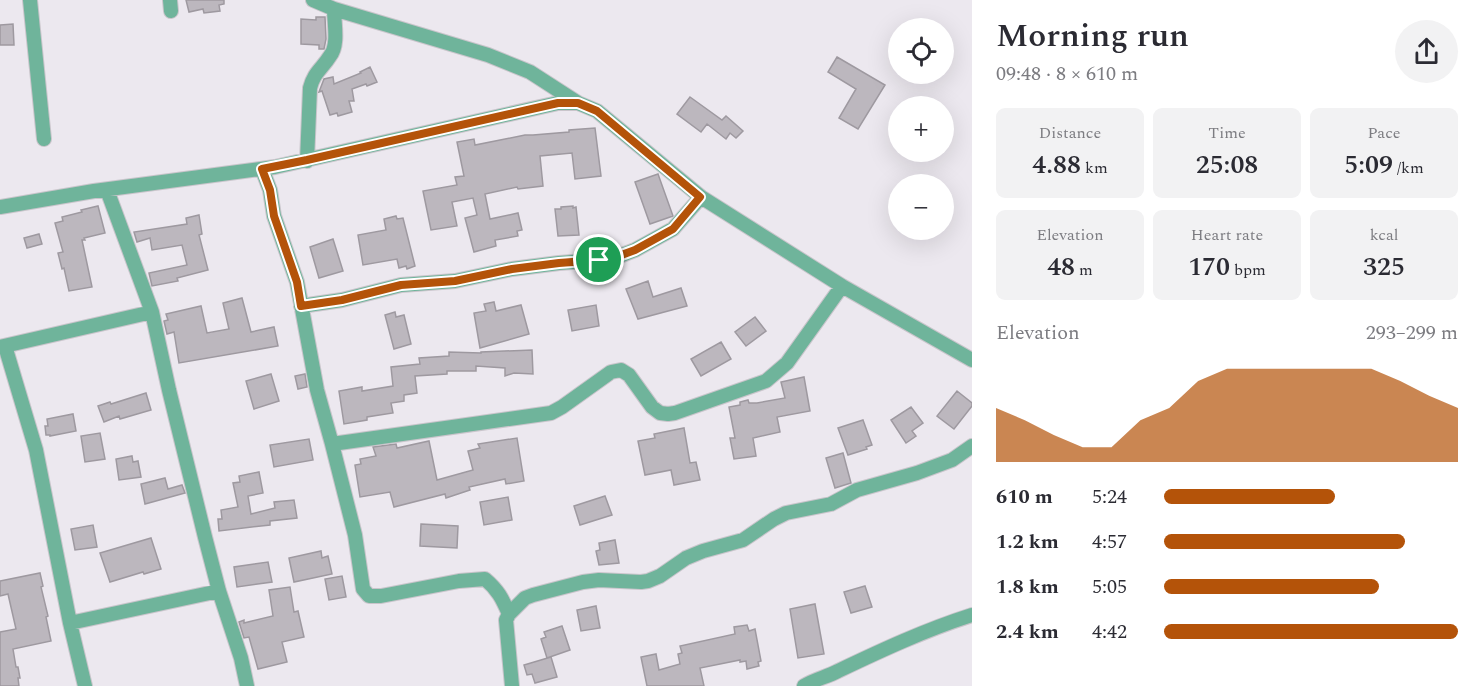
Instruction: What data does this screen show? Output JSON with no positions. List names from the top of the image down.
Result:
{
  "page": {
    "heading": ["Morning run", "09:48 · 8 × 610 m"],
    "map_buttons": ["+", "−"],
    "stats": [
      ["Distance", "4.88 km"],
      ["Time", "25:08"],
      ["Pace", "5:09 /km"],
      ["Elevation", "48 m"],
      ["Heart rate", "170 bpm"],
      ["kcal", "325"]
    ],
    "chart": ["Elevation", "293–299 m"],
    "list": [
      {
        "name": "610 m",
        "note": "5:24"
      },
      {
        "name": "1.2 km",
        "note": "4:57"
      },
      {
        "name": "1.8 km",
        "note": "5:05"
      },
      {
        "name": "2.4 km",
        "note": "4:42"
      }
    ]
  }
}
